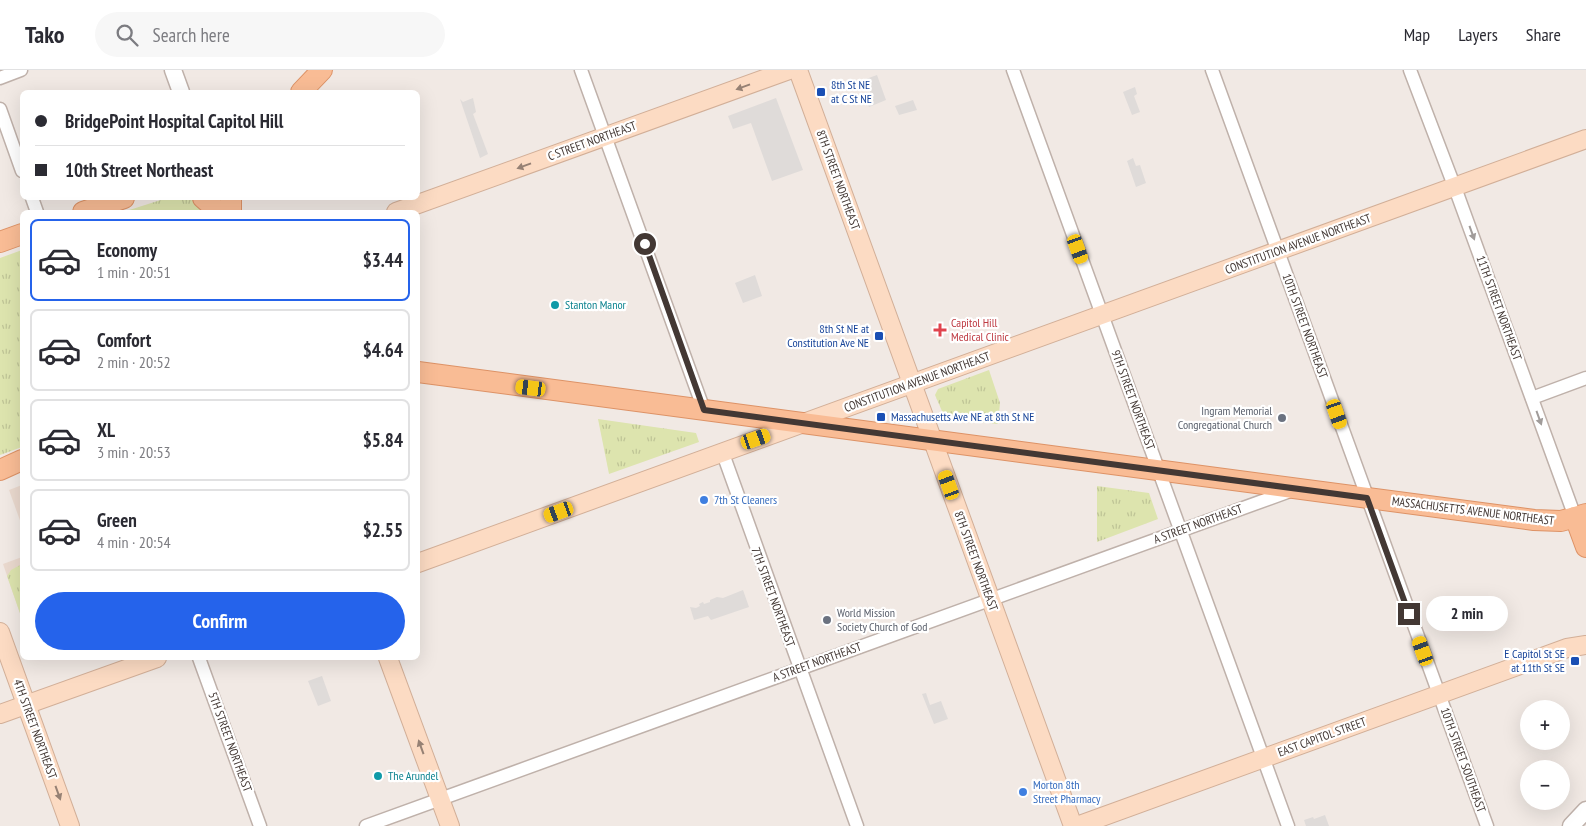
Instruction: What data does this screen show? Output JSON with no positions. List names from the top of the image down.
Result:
{
  "streets": {
    "main road": [
      "C STREET NORTHEAST",
      "8TH STREET NORTHEAST",
      "CONSTITUTION AVENUE NORTHEAST",
      "11TH STREET NORTHEAST",
      "MASSACHUSETTS AVENUE NORTHEAST",
      "4TH STREET NORTHEAST",
      "EAST CAPITOL STREET"
    ],
    "street": [
      "10TH STREET NORTHEAST",
      "9TH STREET NORTHEAST",
      "A STREET NORTHEAST",
      "7TH STREET NORTHEAST",
      "5TH STREET NORTHEAST",
      "10TH STREET SOUTHEAST"
    ]
  },
  "crossings": [
    ["8TH STREET NORTHEAST", "CONSTITUTION AVENUE NORTHEAST"],
    ["8TH STREET NORTHEAST", "MASSACHUSETTS AVENUE NORTHEAST"],
    ["8TH STREET NORTHEAST", "A STREET NORTHEAST"],
    ["CONSTITUTION AVENUE NORTHEAST", "11TH STREET NORTHEAST"],
    ["CONSTITUTION AVENUE NORTHEAST", "10TH STREET NORTHEAST"],
    ["CONSTITUTION AVENUE NORTHEAST", "9TH STREET NORTHEAST"],
    ["CONSTITUTION AVENUE NORTHEAST", "MASSACHUSETTS AVENUE NORTHEAST"],
    ["CONSTITUTION AVENUE NORTHEAST", "7TH STREET NORTHEAST"],
    ["11TH STREET NORTHEAST", "MASSACHUSETTS AVENUE NORTHEAST"],
    ["10TH STREET NORTHEAST", "MASSACHUSETTS AVENUE NORTHEAST"],
    ["10TH STREET NORTHEAST", "EAST CAPITOL STREET"],
    ["10TH STREET NORTHEAST", "10TH STREET SOUTHEAST"],
    ["9TH STREET NORTHEAST", "MASSACHUSETTS AVENUE NORTHEAST"],
    ["9TH STREET NORTHEAST", "A STREET NORTHEAST"],
    ["9TH STREET NORTHEAST", "EAST CAPITOL STREET"],
    ["MASSACHUSETTS AVENUE NORTHEAST", "A STREET NORTHEAST"],
    ["A STREET NORTHEAST", "7TH STREET NORTHEAST"],
    ["EAST CAPITOL STREET", "10TH STREET SOUTHEAST"]
  ],
  "one_way": ["C STREET NORTHEAST", "11TH STREET NORTHEAST", "4TH STREET NORTHEAST"],
  "places": {
    "transit": [
      "8th St NE at C St NE",
      "8th St NE at Constitution Ave NE",
      "Massachusetts Ave NE at 8th St NE",
      "E Capitol St SE at 11th St SE"
    ],
    "other": [
      "Stanton Manor",
      "Ingram Memorial Congregational Church",
      "7th St Cleaners",
      "World Mission Society Church of God",
      "The Arundel",
      "Morton 8th Street Pharmacy"
    ],
    "health": ["Capitol Hill Medical Clinic"]
  },
  "page": {
    "header": "Tako",
    "search": "Search here",
    "nav": ["Map", "Layers", "Share"],
    "banner": ["BridgePoint Hospital Capitol Hill", "10th Street Northeast"],
    "list": [
      {
        "name": "Economy",
        "note": "1 min · 20:51",
        "value": "$3.44"
      },
      {
        "name": "Comfort",
        "note": "2 min · 20:52",
        "value": "$4.64"
      },
      {
        "name": "XL",
        "note": "3 min · 20:53",
        "value": "$5.84"
      },
      {
        "name": "Green",
        "note": "4 min · 20:54",
        "value": "$2.55"
      }
    ],
    "buttons": "Confirm",
    "bubble": "2 min",
    "map_buttons": ["+", "−"]
  }
}
